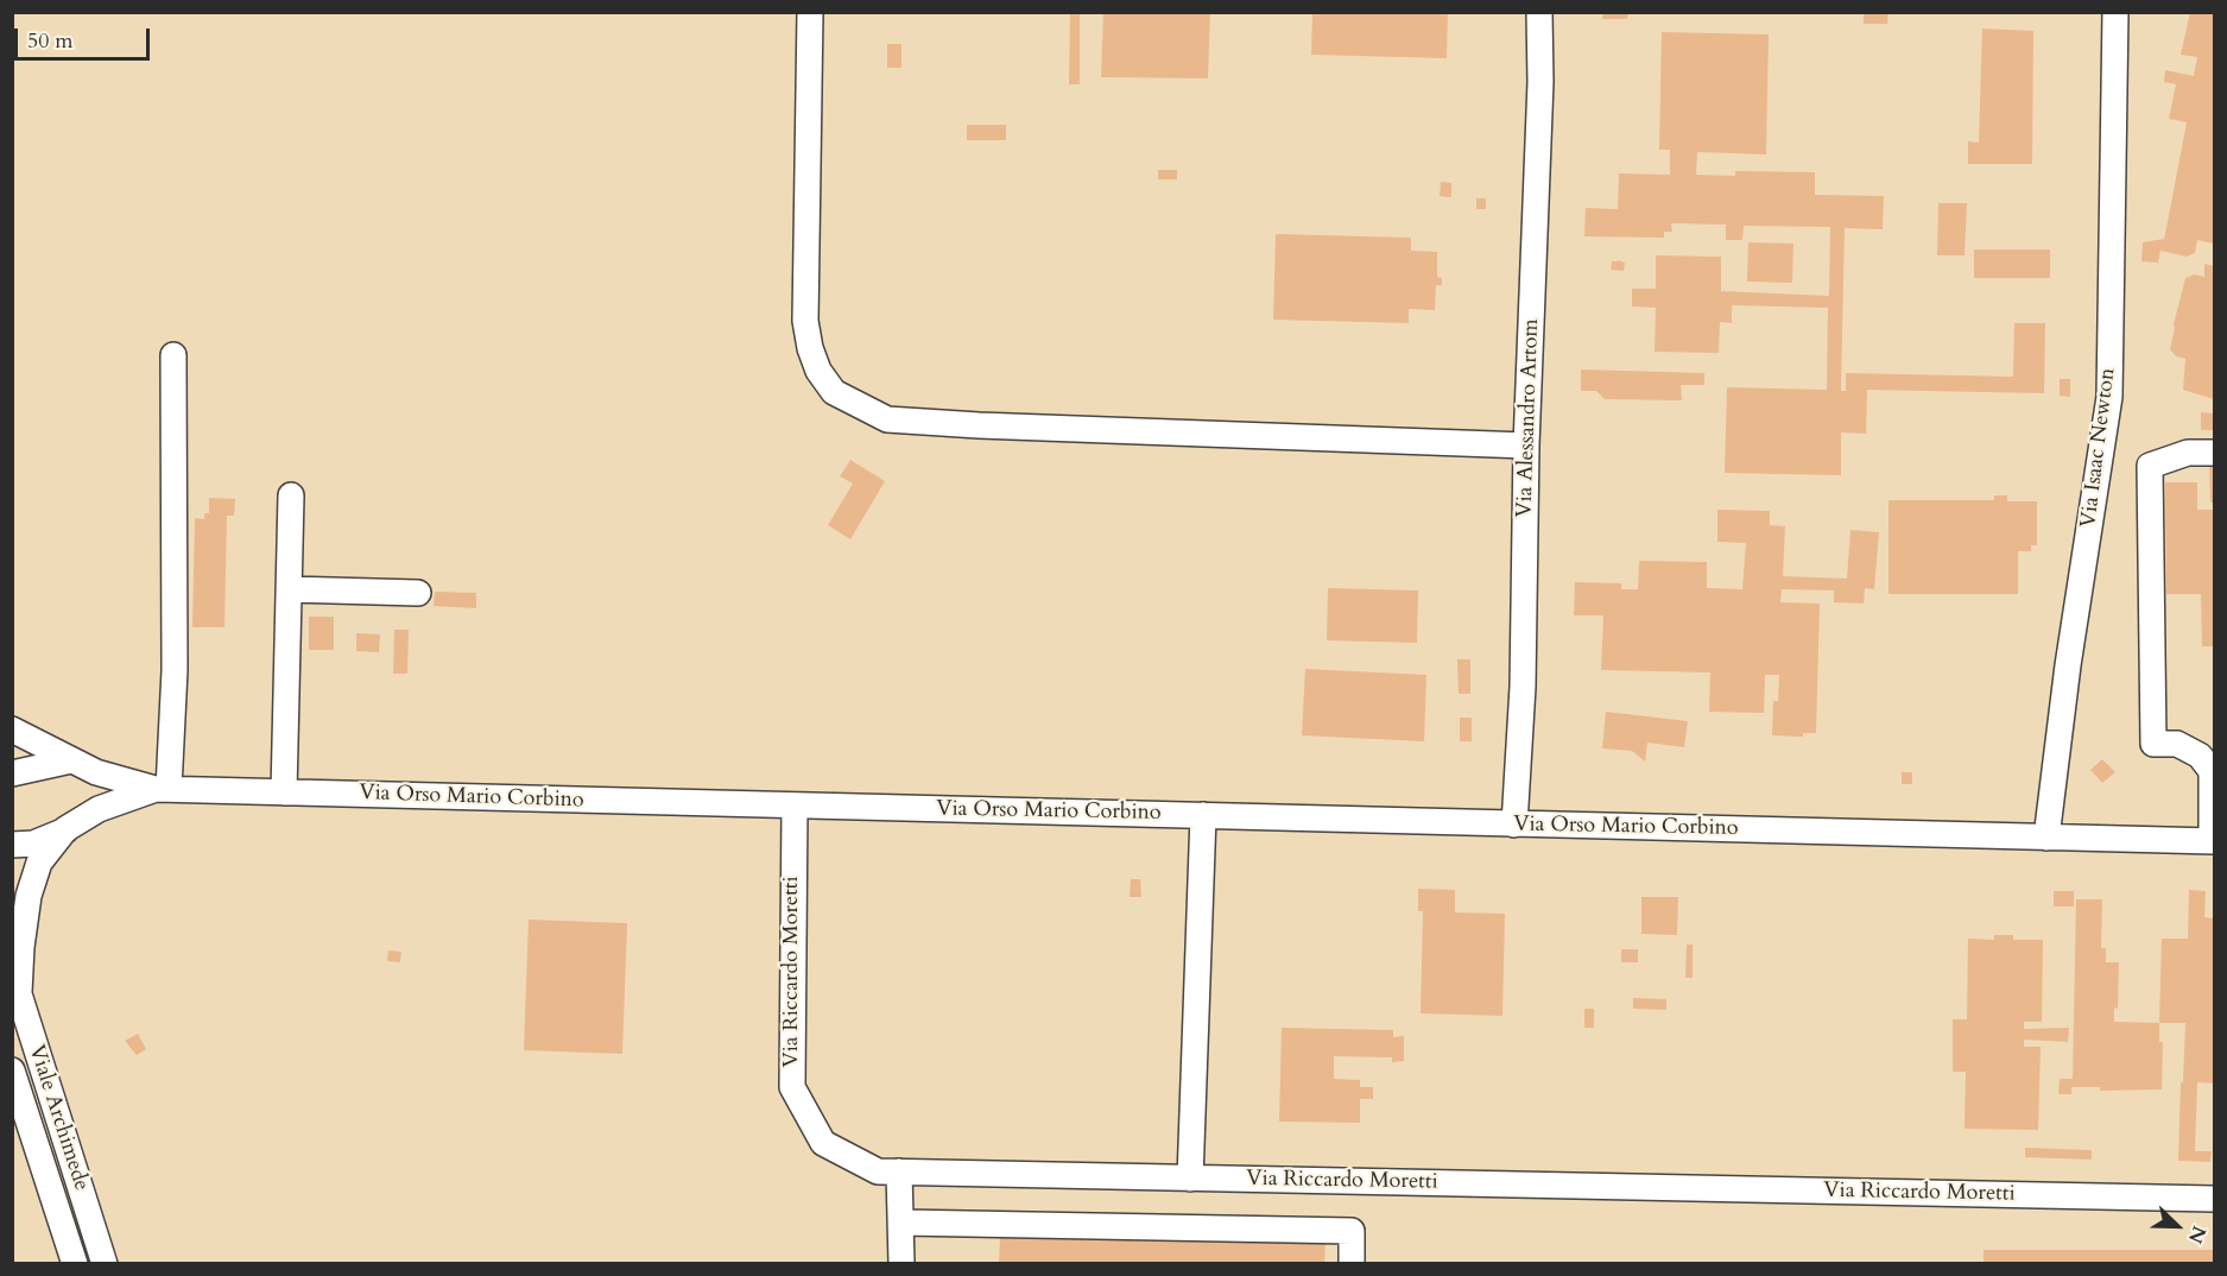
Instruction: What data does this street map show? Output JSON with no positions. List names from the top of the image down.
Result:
{
  "streets": {
    "street": [
      "Via Alessandro Artom",
      "Via Isaac Newton",
      "Via Orso Mario Corbino",
      "Via Riccardo Moretti",
      "Viale Archimede"
    ]
  },
  "crossings": [
    ["Via Alessandro Artom", "Via Orso Mario Corbino"],
    ["Via Isaac Newton", "Via Orso Mario Corbino"],
    ["Via Orso Mario Corbino", "Via Riccardo Moretti"],
    ["Via Orso Mario Corbino", "Viale Archimede"]
  ],
  "scale_bar": "50 m",
  "north": "bottom right"
}
